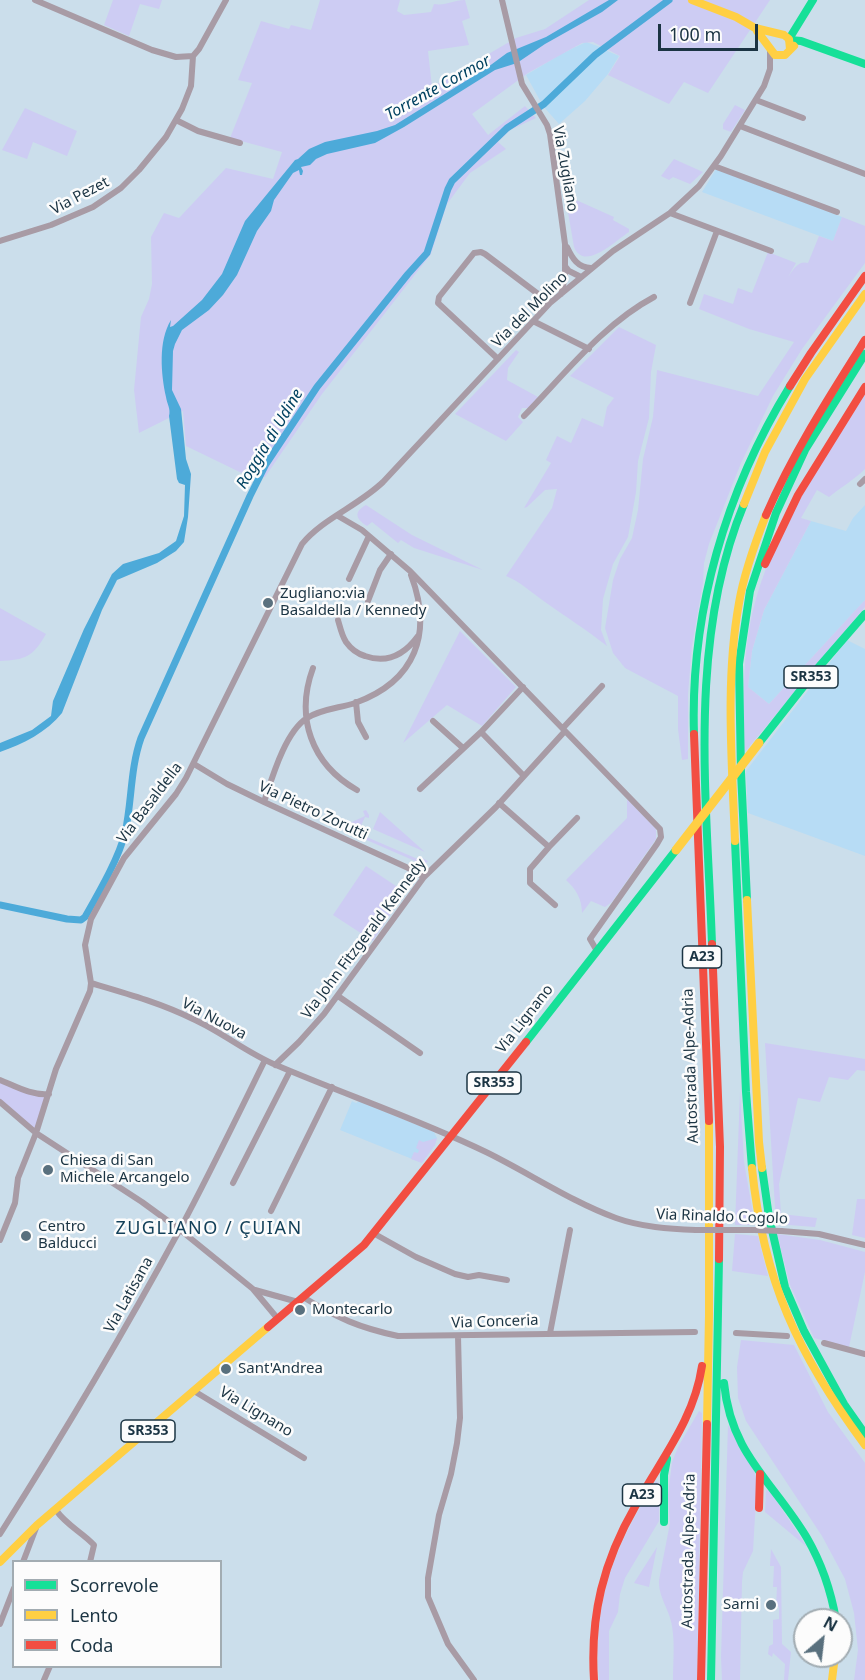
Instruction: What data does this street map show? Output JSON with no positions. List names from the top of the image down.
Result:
{
  "streets": {
    "main road": [
      "SR353",
      "A23",
      "Via Lignano",
      "Autostrada Alpe-Adria"
    ],
    "street": [
      "Via Zugliano",
      "Via Pezet",
      "Via del Molino",
      "Via Basaldella",
      "Via Pietro Zorutti",
      "Via John Fitzgerald Kennedy",
      "Via Nuova",
      "Via Rinaldo Cogolo",
      "Via Latisana",
      "Via Conceria"
    ]
  },
  "crossings": [
    ["Via Zugliano", "Via del Molino"],
    ["Via del Molino", "Via Basaldella"],
    ["Via Basaldella", "Via Pietro Zorutti"],
    ["Via Basaldella", "Via Nuova"],
    ["Via Pietro Zorutti", "Via John Fitzgerald Kennedy"],
    ["Via John Fitzgerald Kennedy", "Via Nuova"],
    ["A23", "Autostrada Alpe-Adria"],
    ["Via Nuova", "Via Lignano"],
    ["Via Nuova", "Via Rinaldo Cogolo"],
    ["Via Nuova", "Via Latisana"],
    ["Via Lignano", "Via Rinaldo Cogolo"],
    ["Via Lignano", "Via Conceria"]
  ],
  "districts": ["ZUGLIANO / ÇUIAN"],
  "water": ["Torrente Cormor", "Roggia di Udine"],
  "places": [
    "Zugliano:via Basaldella / Kennedy",
    "Chiesa di San Michele Arcangelo",
    "Centro Balducci",
    "Montecarlo",
    "Sant'Andrea",
    "Sarni"
  ],
  "legend": ["Scorrevole", "Lento", "Coda"],
  "scale_bar": "100 m",
  "north": "top right"
}
